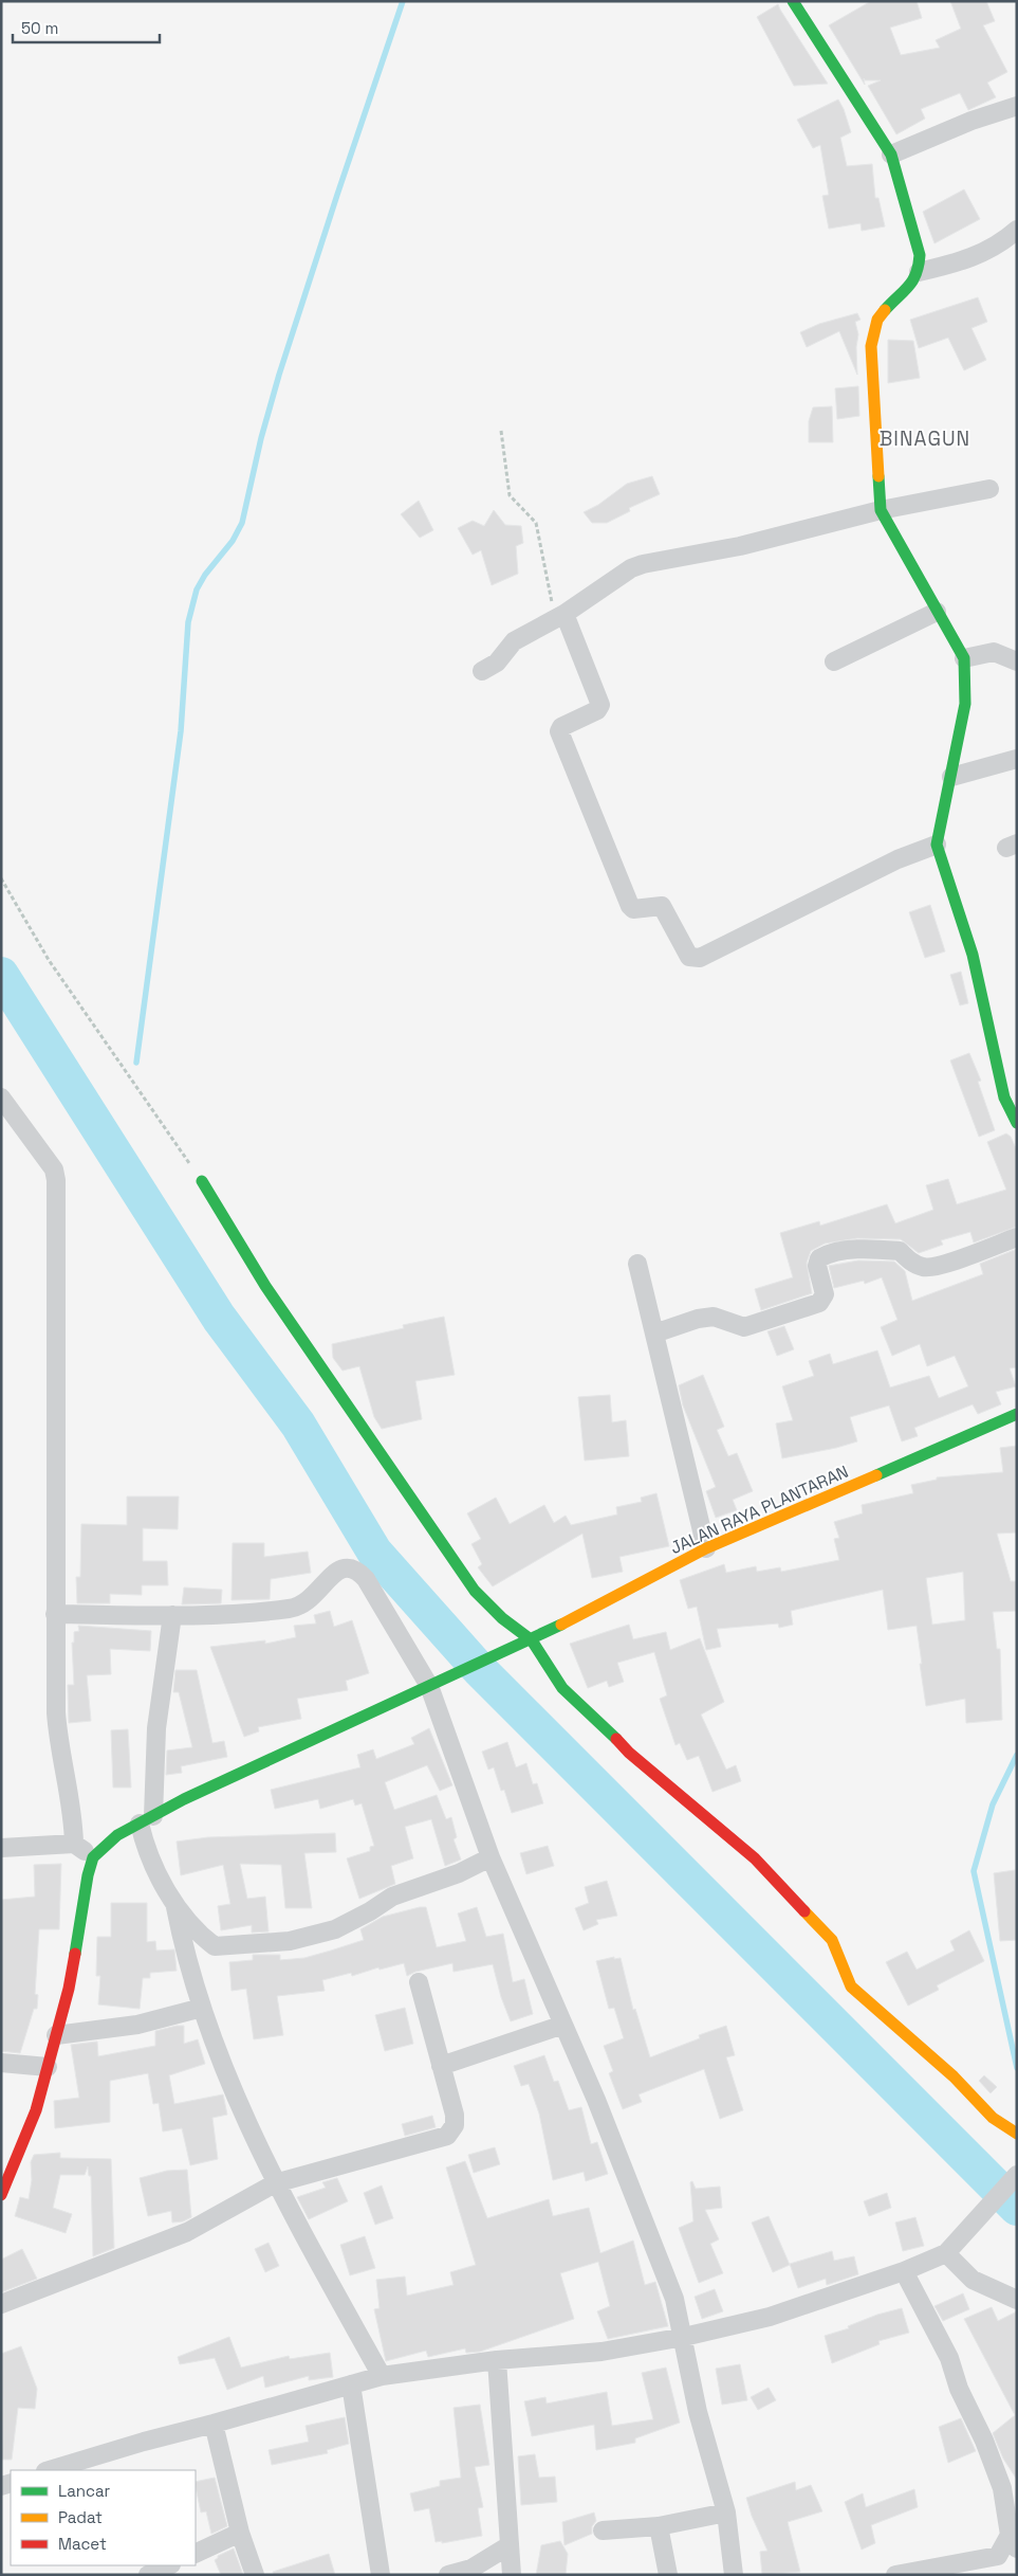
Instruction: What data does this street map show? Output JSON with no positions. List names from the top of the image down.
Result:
{
  "streets": {
    "street": ["JALAN RAYA PLANTARAN"]
  },
  "districts": ["BINAGUN"],
  "legend": ["Lancar", "Padat", "Macet"],
  "scale_bar": "50 m"
}
